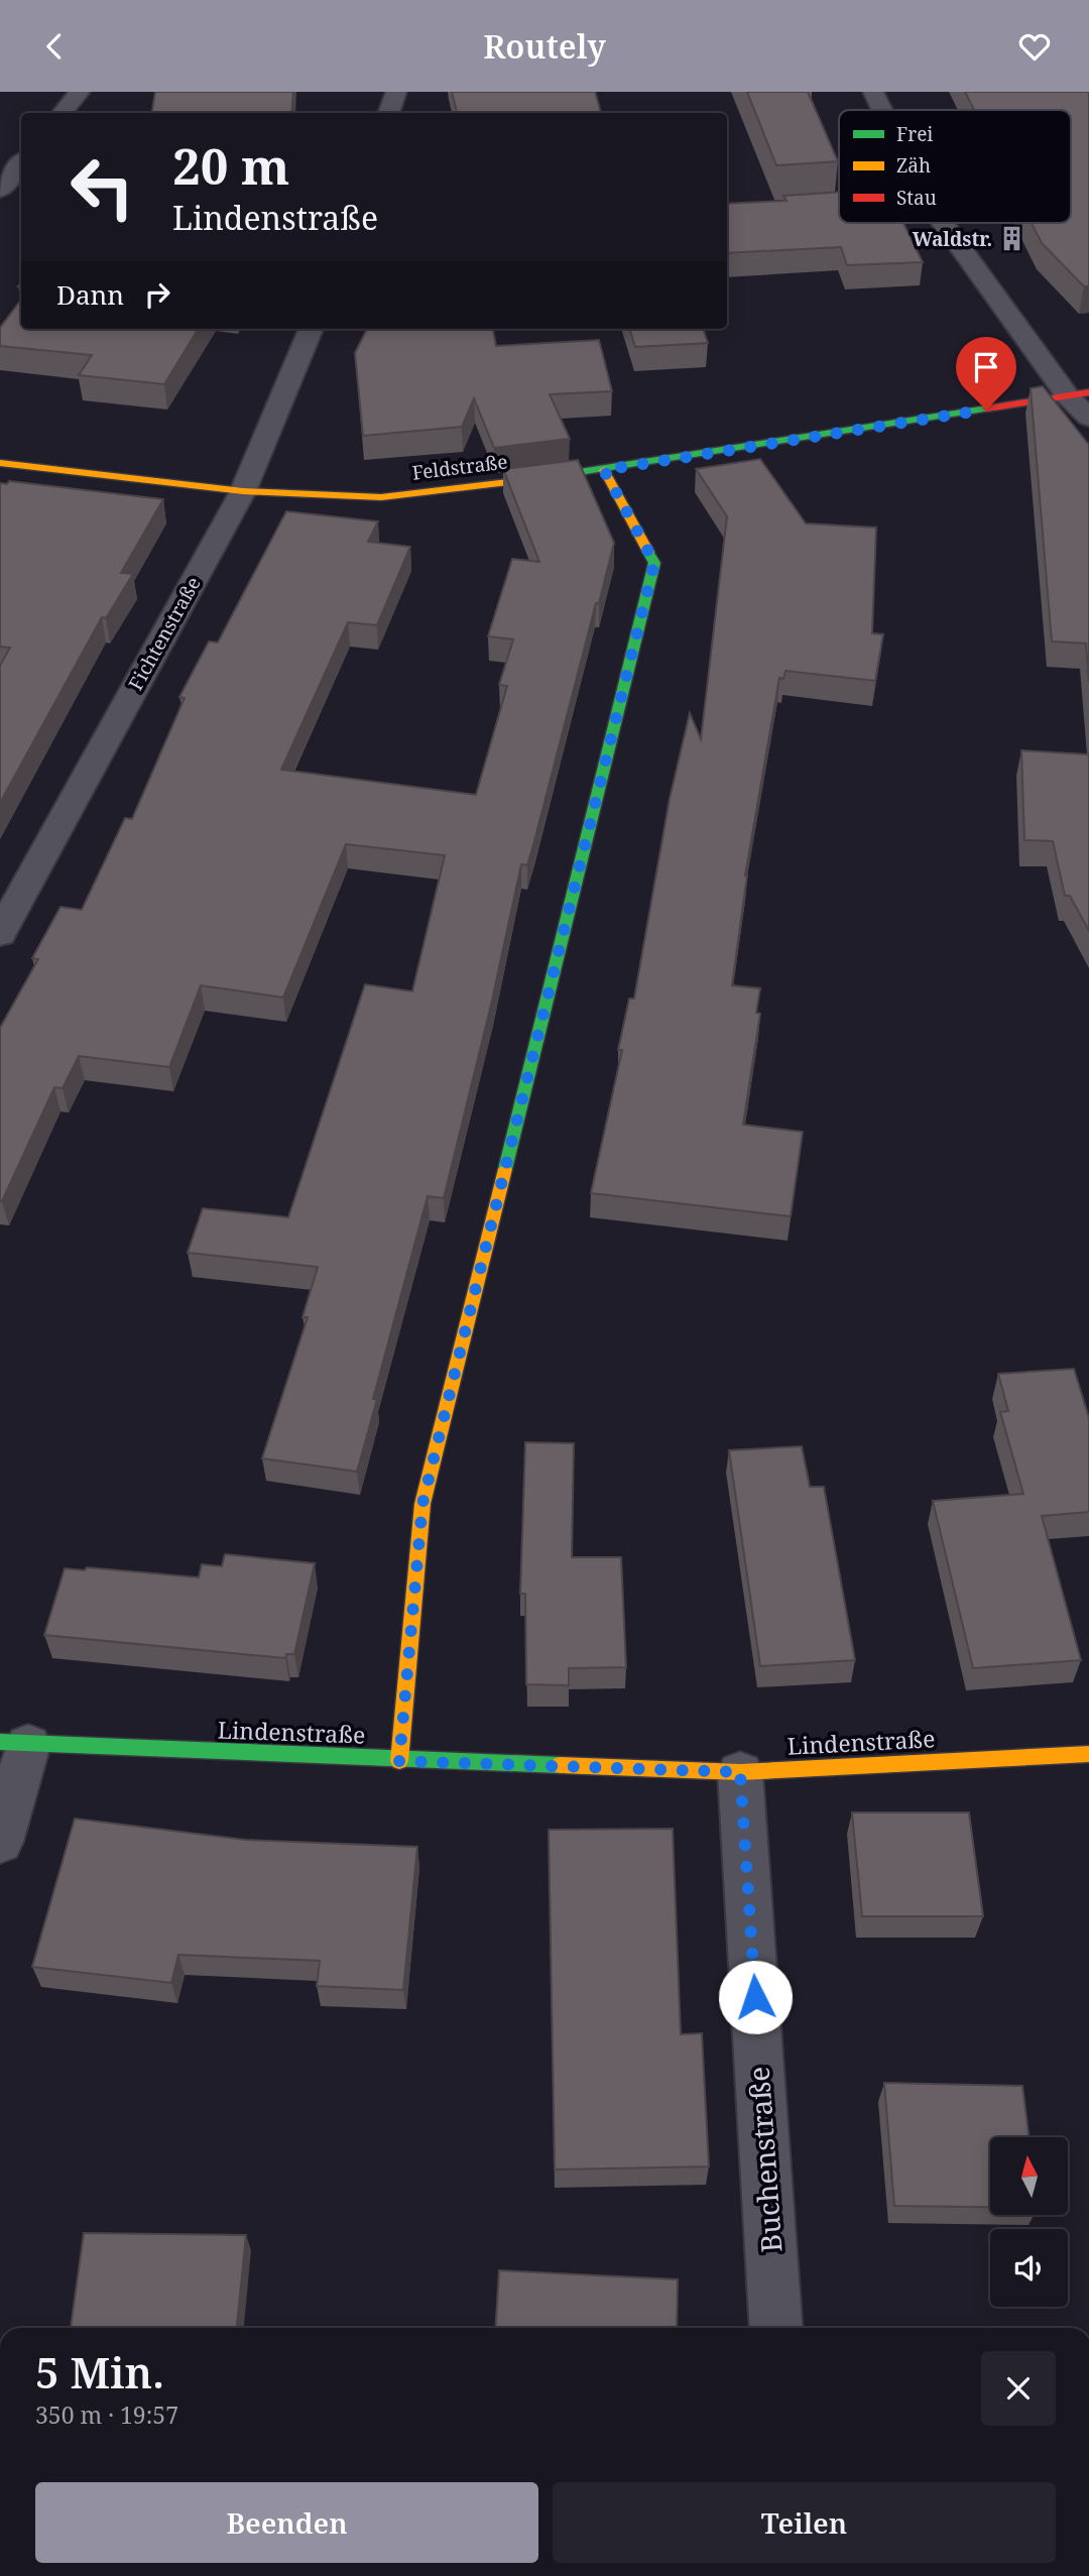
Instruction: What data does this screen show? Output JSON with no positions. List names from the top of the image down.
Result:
{
  "streets": {
    "street": [
      "Feldstraße",
      "Fichtenstraße",
      "Lindenstraße",
      "Buchenstraße"
    ]
  },
  "crossings": [
    ["Feldstraße", "Fichtenstraße"],
    ["Lindenstraße", "Buchenstraße"]
  ],
  "places": {
    "building": ["Waldstr."]
  },
  "legend": ["Frei", "Zäh", "Stau"],
  "north": "top",
  "page": {
    "header": "Routely",
    "turn": ["20 m", "Lindenstraße"],
    "then": "Dann",
    "heading": ["5 Min.", "350 m · 19:57"],
    "buttons": ["Beenden", "Teilen"]
  }
}
